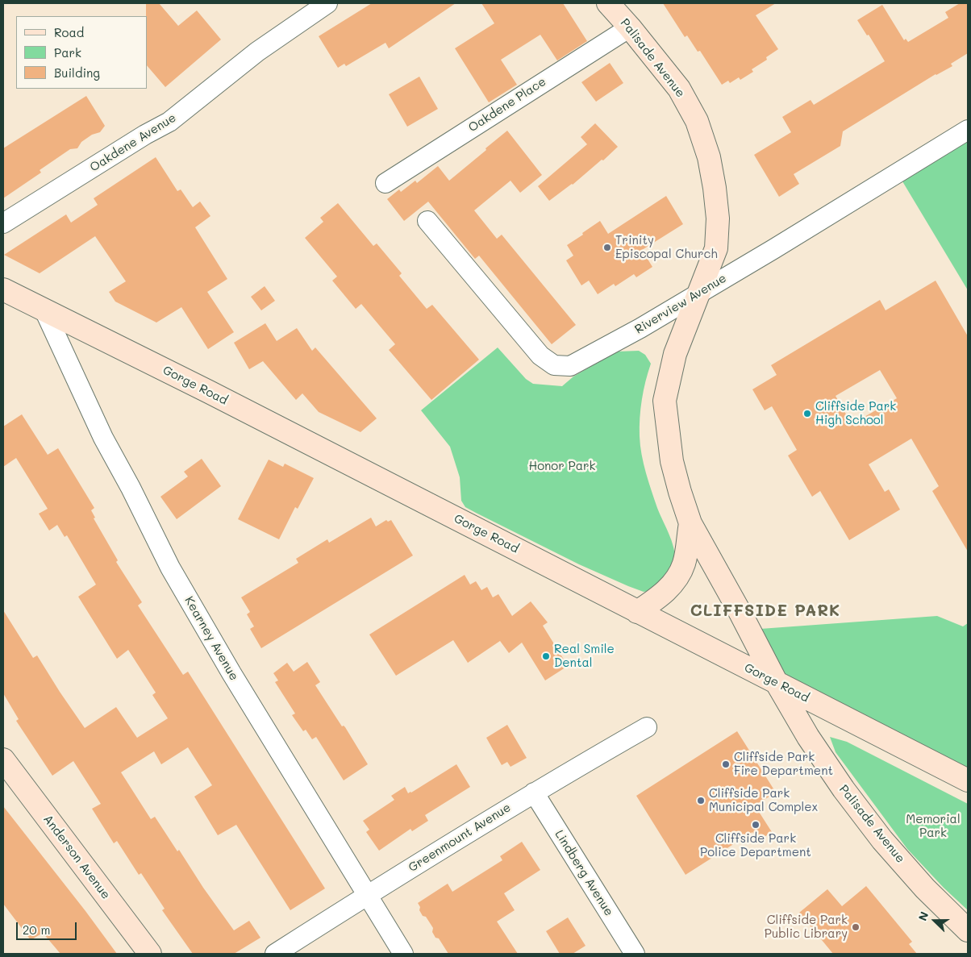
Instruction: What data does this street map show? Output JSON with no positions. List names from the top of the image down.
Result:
{
  "streets": {
    "main road": ["Palisade Avenue", "Gorge Road", "Anderson Avenue"],
    "street": [
      "Oakdene Place",
      "Oakdene Avenue",
      "Riverview Avenue",
      "Kearney Avenue",
      "Greenmount Avenue",
      "Lindberg Avenue"
    ]
  },
  "crossings": [
    ["Palisade Avenue", "Oakdene Place"],
    ["Palisade Avenue", "Riverview Avenue"],
    ["Palisade Avenue", "Gorge Road"],
    ["Gorge Road", "Kearney Avenue"],
    ["Kearney Avenue", "Greenmount Avenue"],
    ["Greenmount Avenue", "Lindberg Avenue"]
  ],
  "districts": ["CLIFFSIDE PARK"],
  "parks": ["Honor Park", "Memorial Park"],
  "places": [
    "Trinity Episcopal Church",
    "Cliffside Park High School",
    "Real Smile Dental",
    "Cliffside Park Fire Department",
    "Cliffside Park Municipal Complex",
    "Cliffside Park Police Department",
    "Cliffside Park Public Library"
  ],
  "legend": ["Road", "Park", "Building"],
  "scale_bar": "20 m",
  "north": "left"
}
